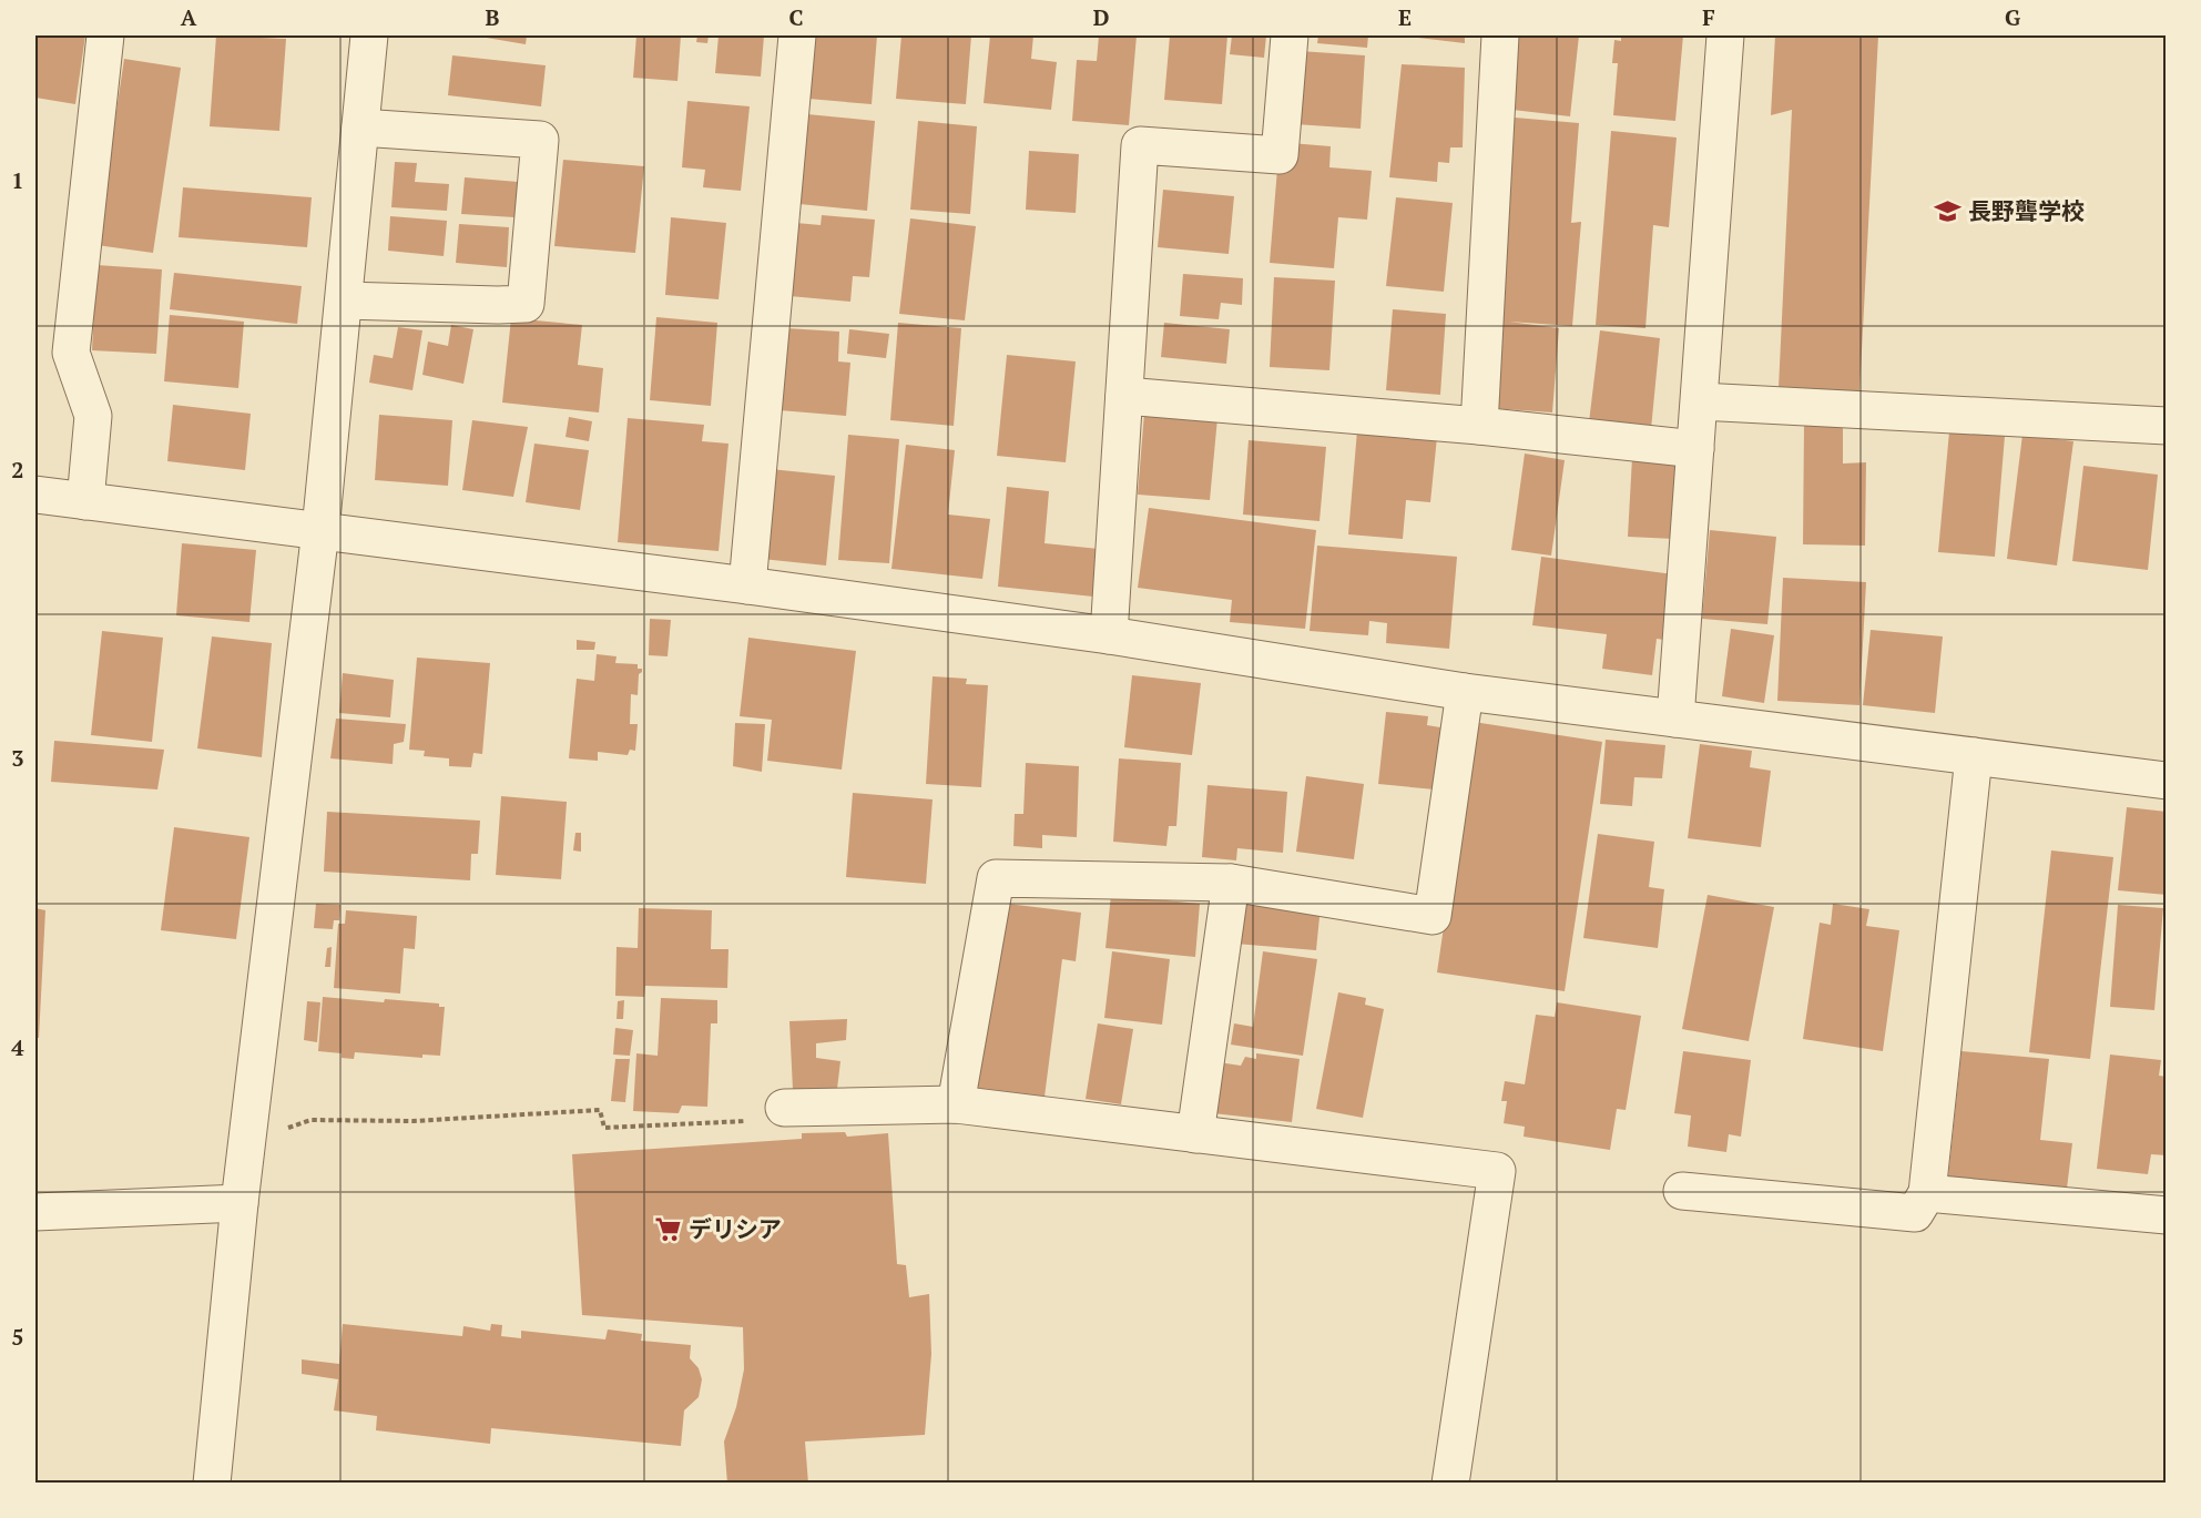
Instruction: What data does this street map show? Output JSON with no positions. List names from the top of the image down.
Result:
{
  "places": {
    "school or university": ["長野聾学校"],
    "supermarket": ["デリシア"]
  },
  "grid": {
    "columns": [
      "A",
      "B",
      "C",
      "D",
      "E",
      "F",
      "G"
    ],
    "rows": [
      "1",
      "2",
      "3",
      "4",
      "5"
    ]
  }
}
